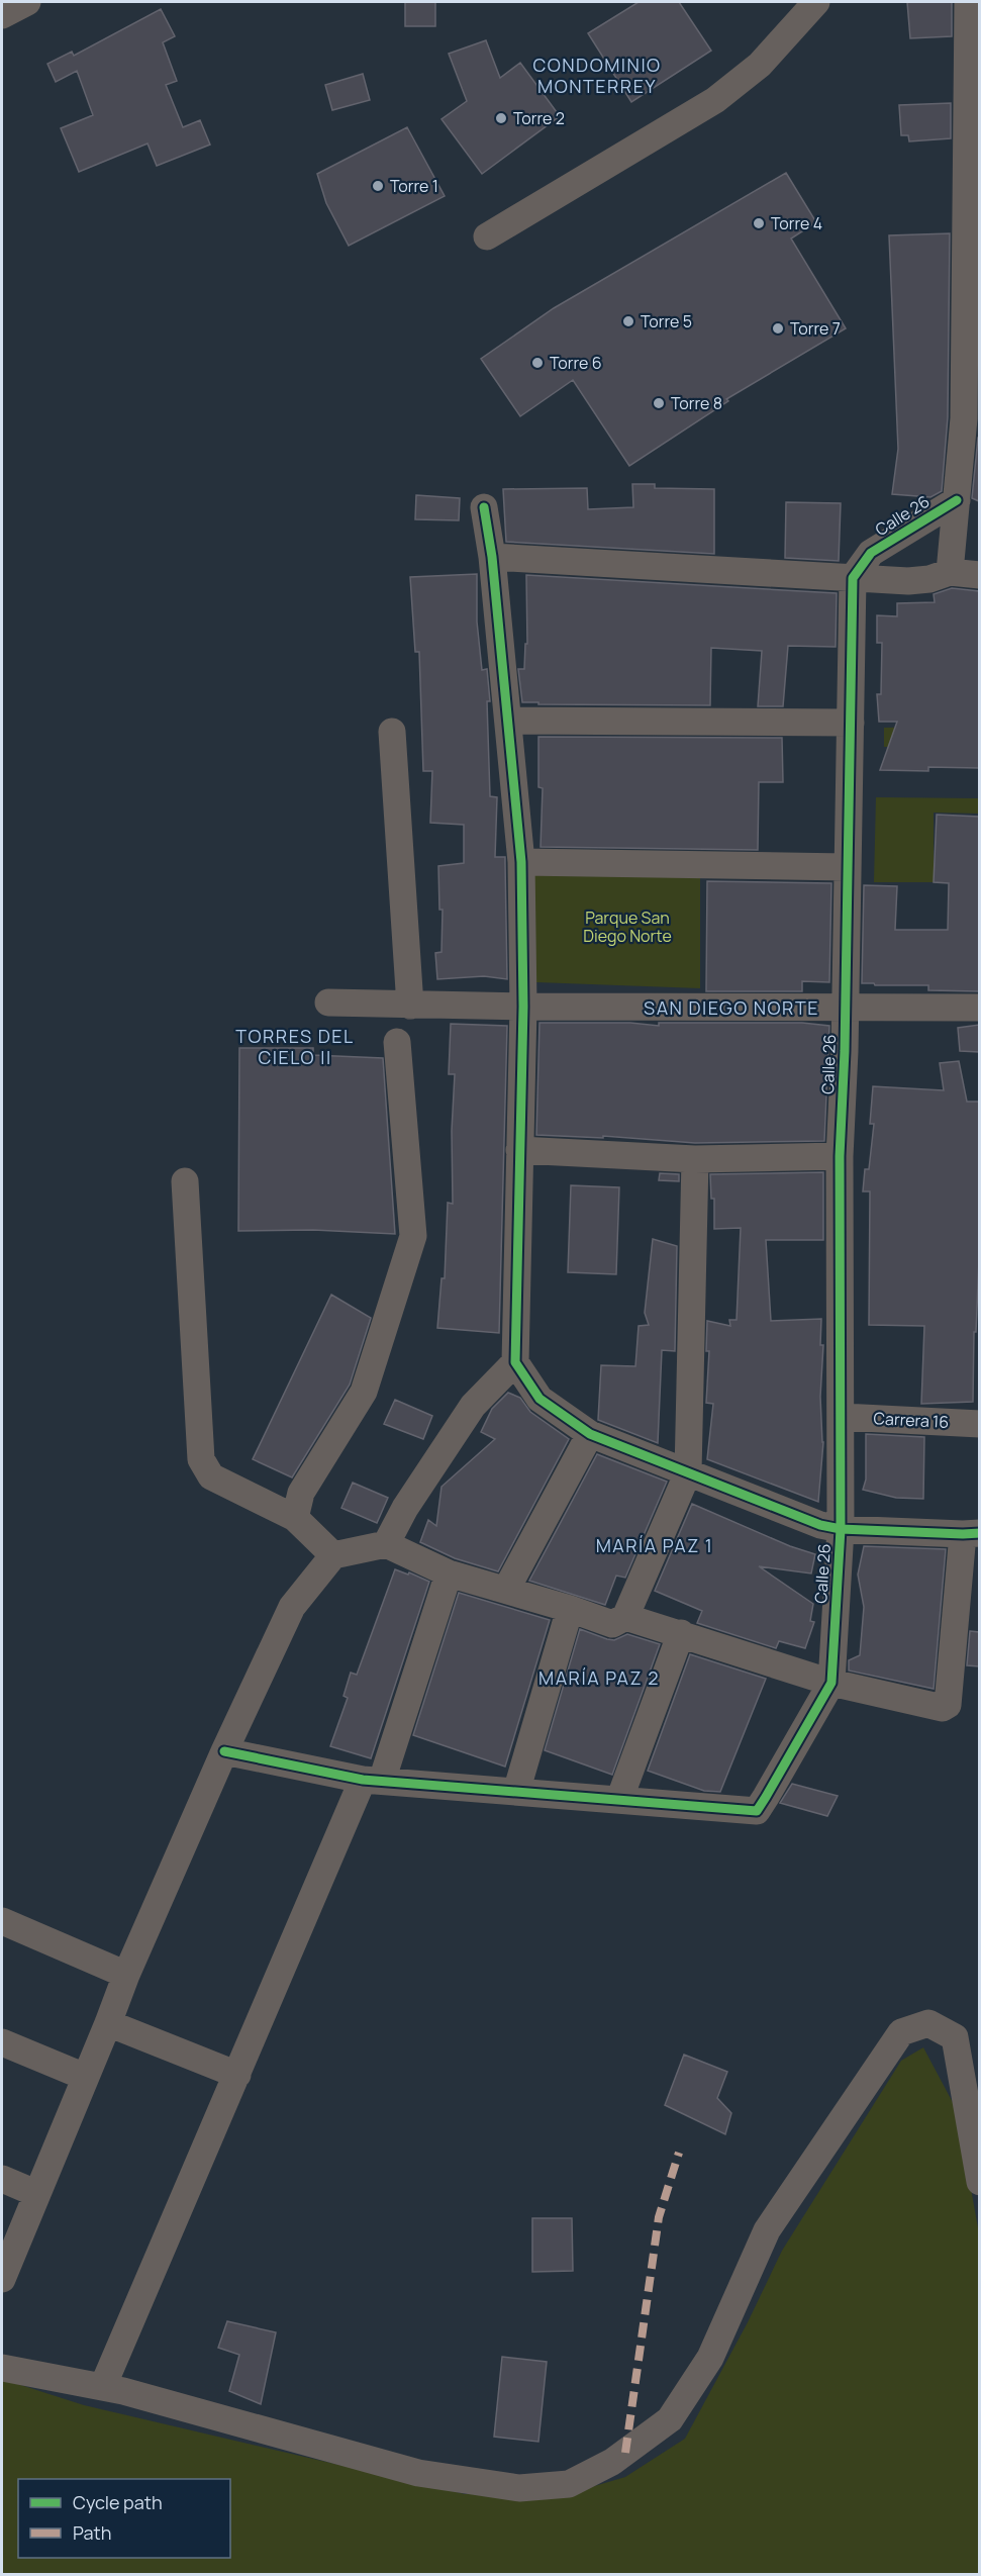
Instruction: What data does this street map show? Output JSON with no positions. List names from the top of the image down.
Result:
{
  "streets": {
    "street": ["Calle 26", "Carrera 16"]
  },
  "crossings": [
    ["Calle 26", "Carrera 16"]
  ],
  "districts": [
    "CONDOMINIO MONTERREY",
    "SAN DIEGO NORTE",
    "TORRES DEL CIELO II",
    "MARÍA PAZ 1",
    "MARÍA PAZ 2"
  ],
  "parks": ["Parque San Diego Norte"],
  "places": [
    "Torre 2",
    "Torre 1",
    "Torre 4",
    "Torre 5",
    "Torre 7",
    "Torre 6",
    "Torre 8"
  ],
  "legend": ["Cycle path", "Path"]
}
